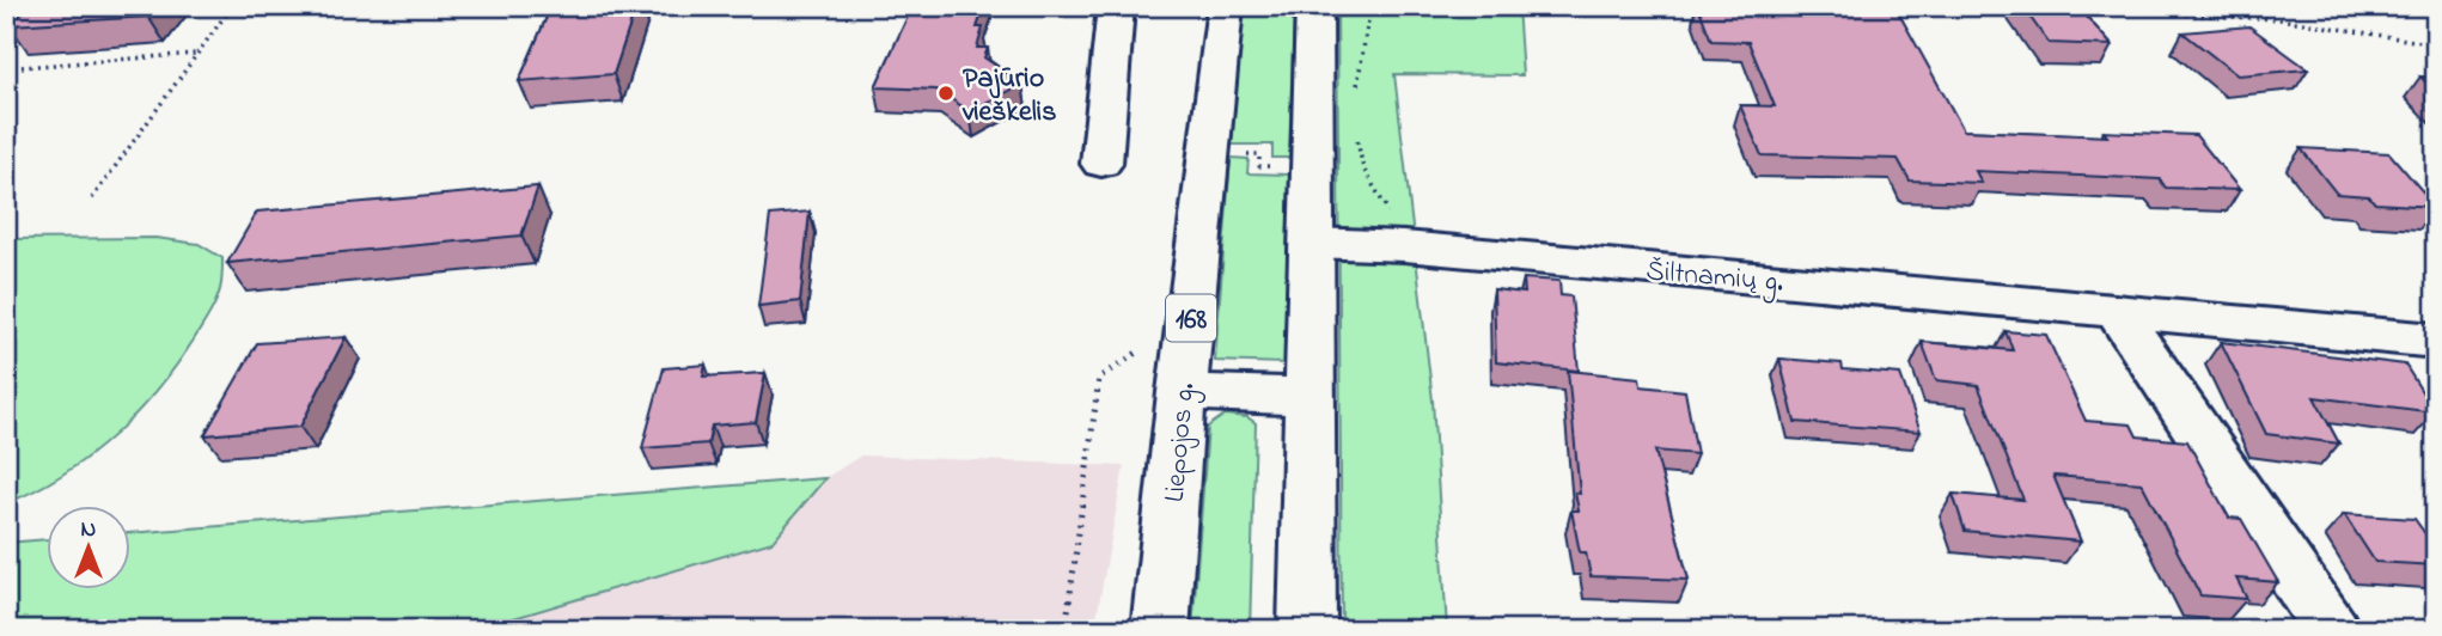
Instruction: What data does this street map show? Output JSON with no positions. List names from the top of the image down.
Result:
{
  "streets": {
    "main road": ["Šiltnamių g.", "168", "Liepojos g."]
  },
  "places": ["Pajūrio vieškelis"],
  "north": "top"
}
